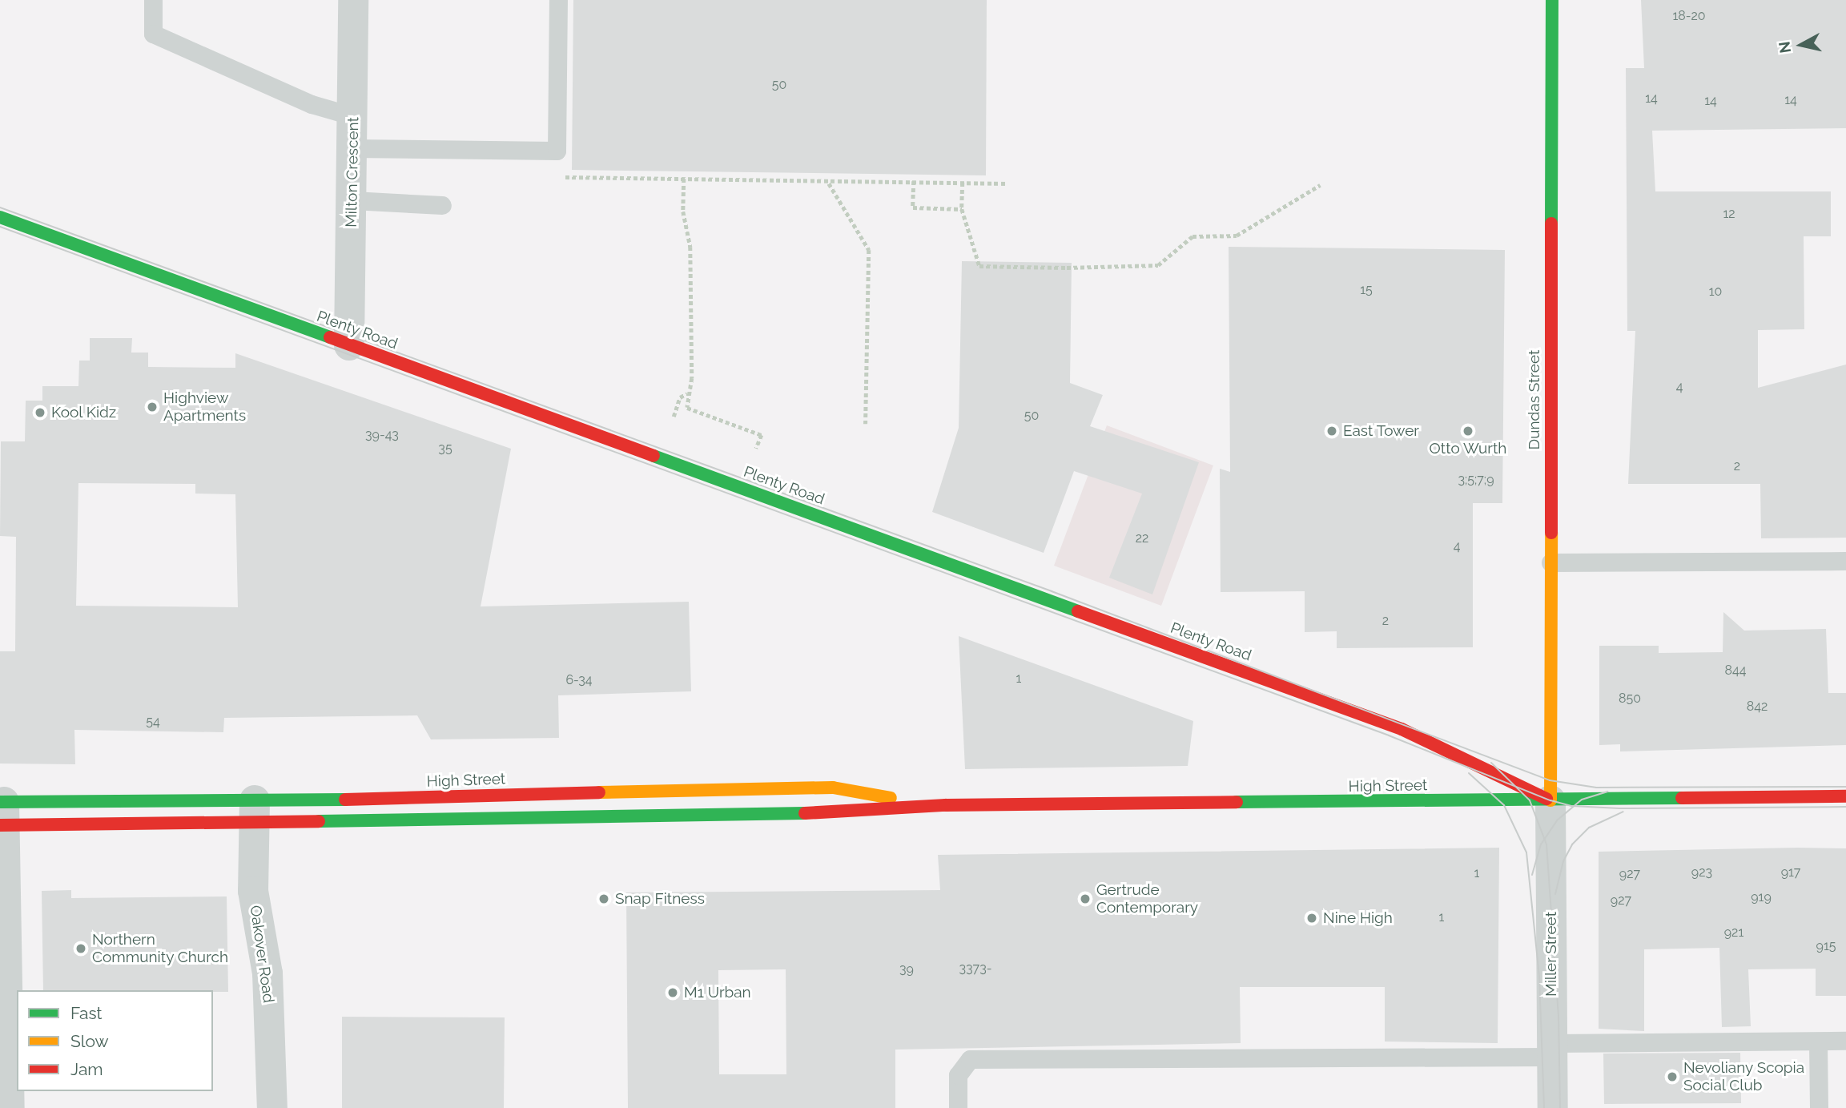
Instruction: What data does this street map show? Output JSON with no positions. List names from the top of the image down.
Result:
{
  "streets": {
    "main road": ["Plenty Road", "Dundas Street", "High Street"],
    "street": ["Milton Crescent", "Oakover Road", "Miller Street"]
  },
  "crossings": [
    ["Milton Crescent", "Plenty Road"],
    ["Plenty Road", "Dundas Street"],
    ["Plenty Road", "High Street"],
    ["Plenty Road", "Miller Street"],
    ["Dundas Street", "High Street"],
    ["Dundas Street", "Miller Street"],
    ["High Street", "Oakover Road"],
    ["High Street", "Miller Street"]
  ],
  "places": [
    "Highview Apartments",
    "Kool Kidz",
    "East Tower",
    "Otto Wurth",
    "Snap Fitness",
    "Gertrude Contemporary",
    "Nine High",
    "Northern Community Church",
    "M1 Urban",
    "Nevoliany Scopia Social Club"
  ],
  "house_numbers": [
    "18-20",
    "50",
    "14",
    "14",
    "14",
    "12",
    "15",
    "10",
    "4",
    "50",
    "39-43",
    "35",
    "2",
    "3;5;7;9",
    "22",
    "4",
    "2",
    "844",
    "1",
    "6-34",
    "850",
    "842",
    "54",
    "923",
    "917",
    "1",
    "927",
    "919",
    "927",
    "1",
    "921",
    "915",
    "3373-",
    "39"
  ],
  "legend": ["Fast", "Slow", "Jam"],
  "north": "left"
}
